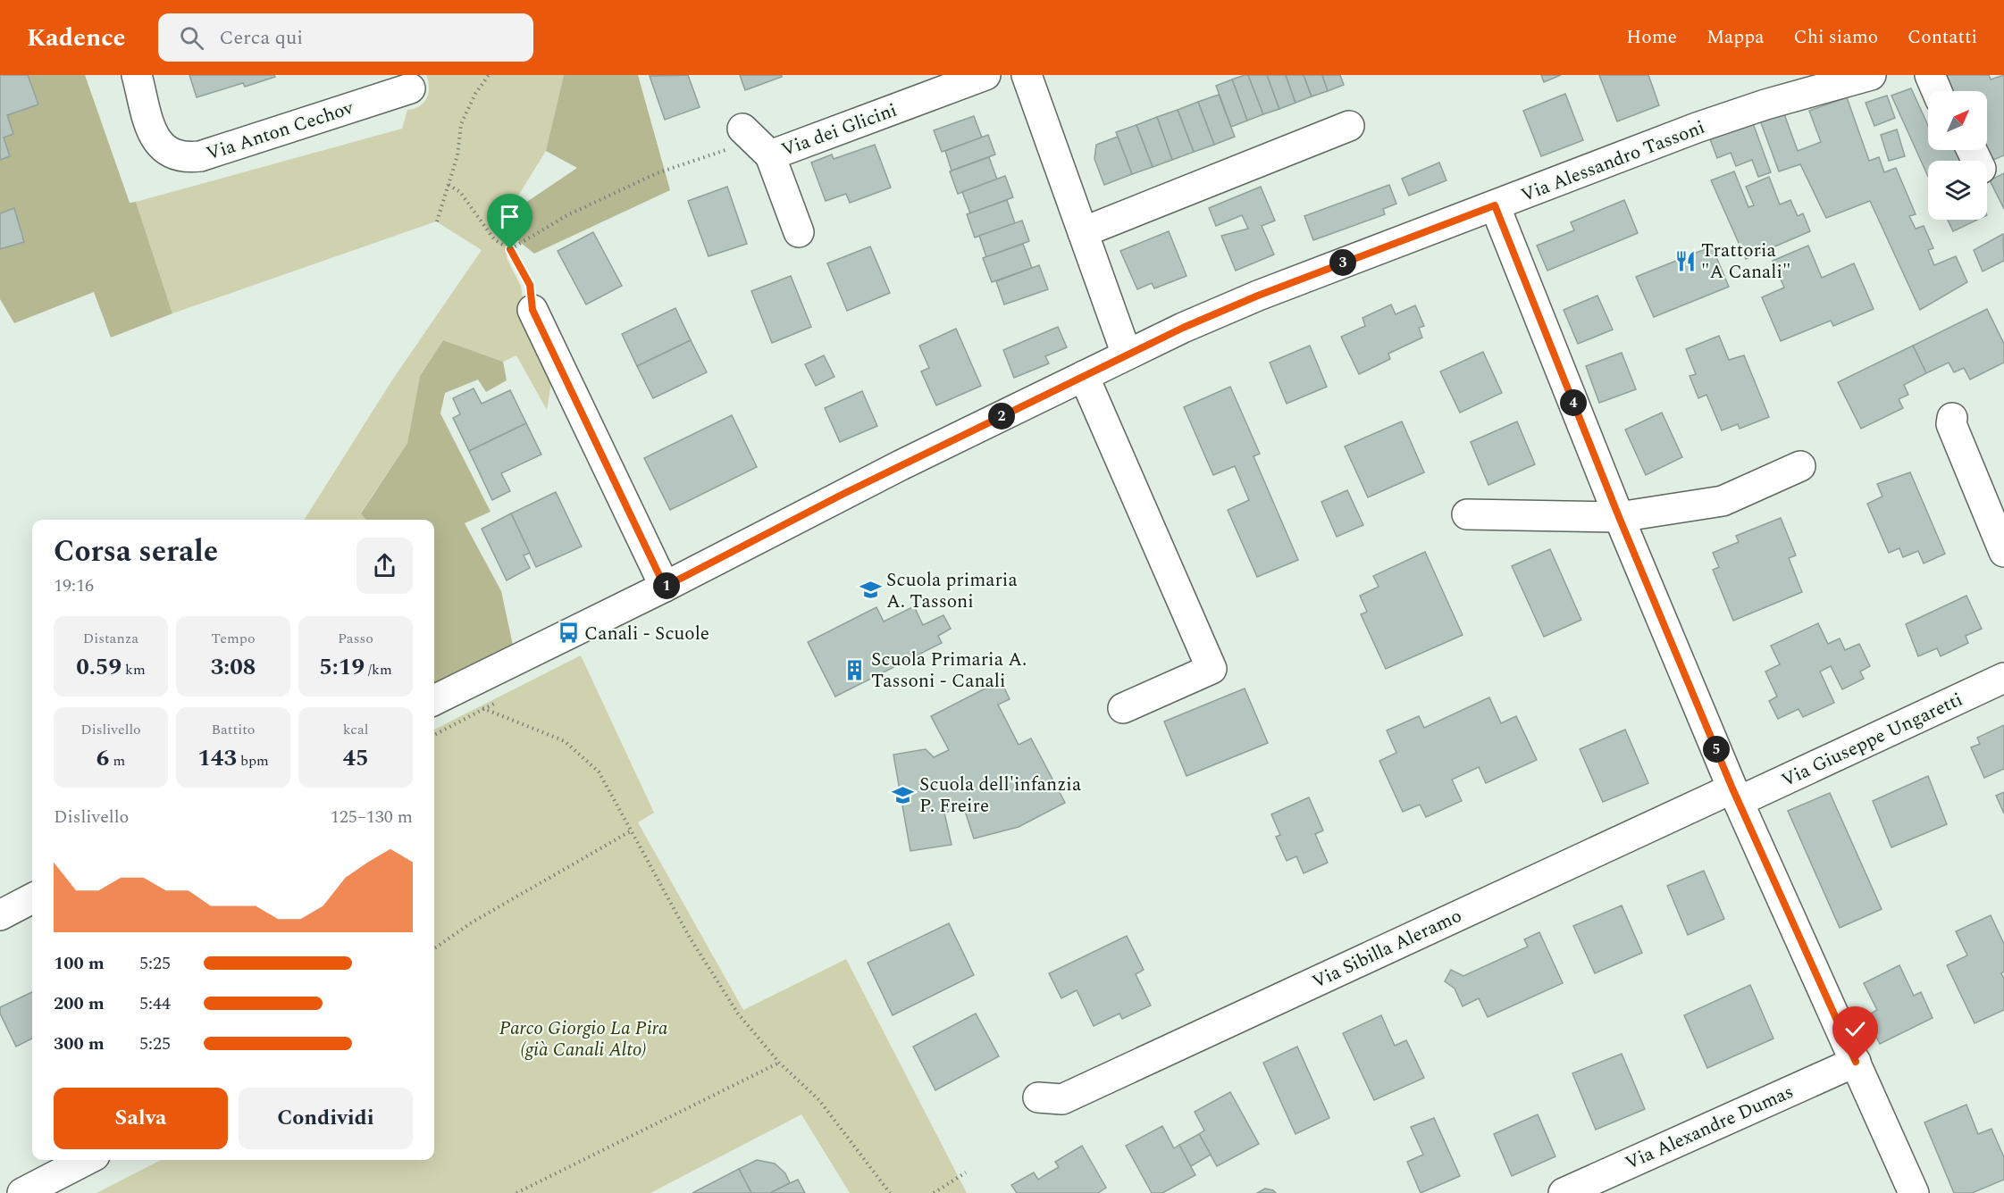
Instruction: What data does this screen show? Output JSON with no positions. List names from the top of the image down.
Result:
{
  "streets": {
    "street": [
      "Via dei Glicini",
      "Via Anton Cechov",
      "Via Alessandro Tassoni",
      "Via Giuseppe Ungaretti",
      "Via Sibilla Aleramo",
      "Via Alexandre Dumas"
    ]
  },
  "crossings": [
    ["Via Giuseppe Ungaretti", "Via Sibilla Aleramo"]
  ],
  "parks": ["Parco Giorgio La Pira (già Canali Alto)"],
  "places": {
    "restaurant": ["Trattoria \"A Canali\""],
    "school or university": ["Scuola primaria A. Tassoni", "Scuola dell'infanzia P. Freire"],
    "bus stop": ["Canali - Scuole"],
    "building": ["Scuola Primaria A. Tassoni - Canali"]
  },
  "north": "top right",
  "page": {
    "header": "Kadence",
    "search": "Cerca qui",
    "nav": [
      "Home",
      "Mappa",
      "Chi siamo",
      "Contatti"
    ],
    "pins": [
      "3",
      "4",
      "2",
      "1",
      "5"
    ],
    "heading": ["Corsa serale", "19:16"],
    "stats": [
      ["Distanza", "0.59 km"],
      ["Tempo", "3:08"],
      ["Passo", "5:19 /km"],
      ["Dislivello", "6 m"],
      ["Battito", "143 bpm"],
      ["kcal", "45"]
    ],
    "chart": ["Dislivello", "125–130 m"],
    "list": [
      {
        "name": "100 m",
        "note": "5:25"
      },
      {
        "name": "200 m",
        "note": "5:44"
      },
      {
        "name": "300 m",
        "note": "5:25"
      }
    ],
    "buttons": ["Salva", "Condividi"]
  }
}
